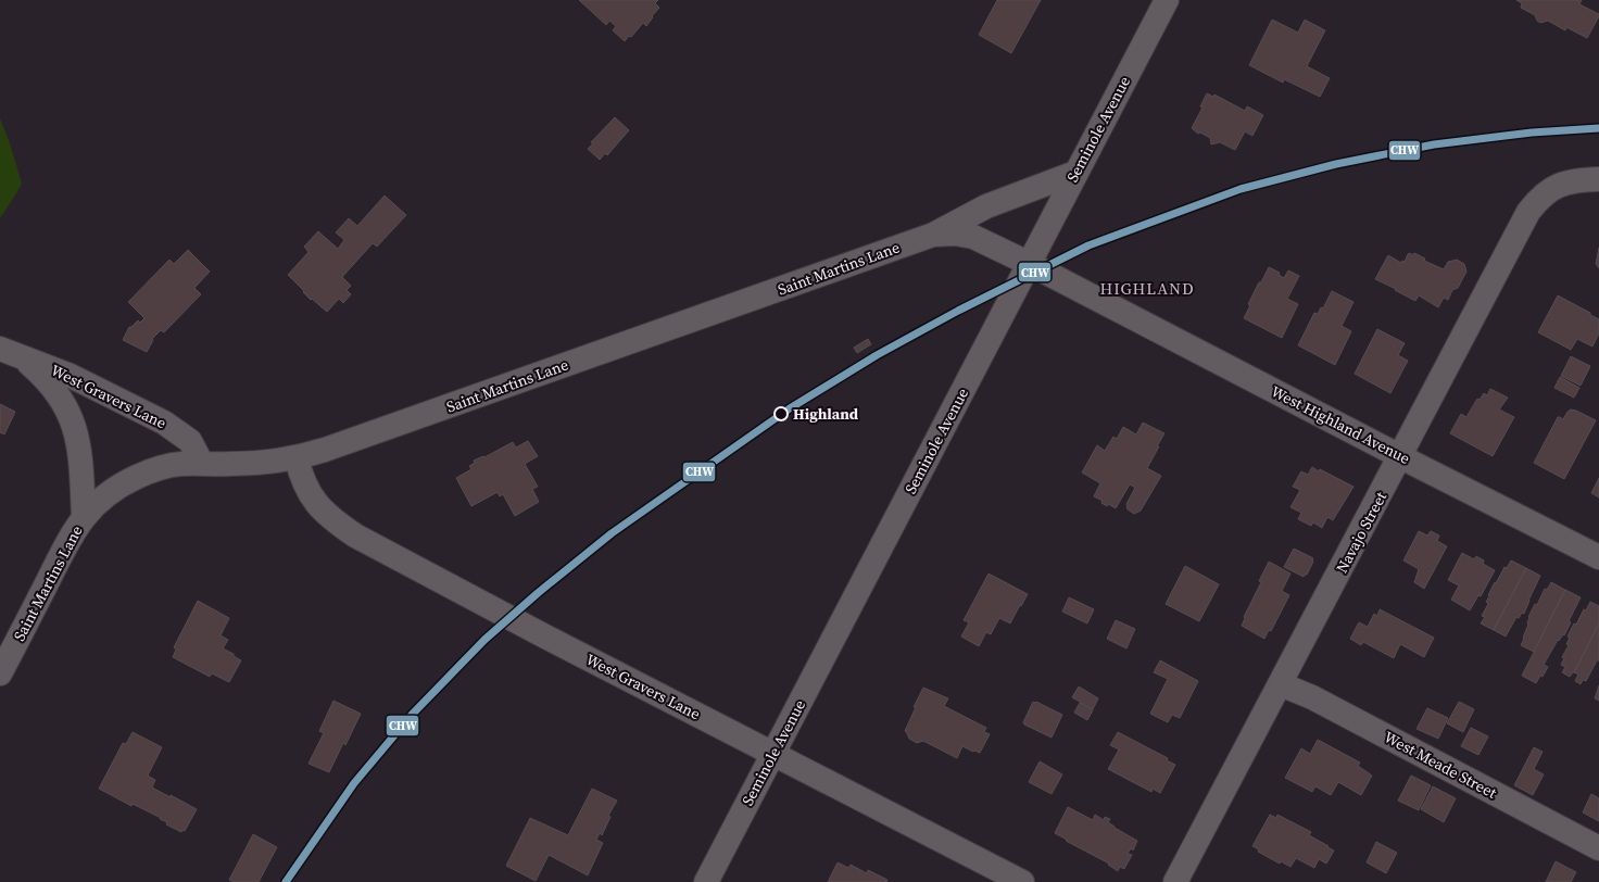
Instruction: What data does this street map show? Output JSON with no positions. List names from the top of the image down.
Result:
{
  "streets": {
    "street": [
      "Seminole Avenue",
      "Saint Martins Lane",
      "West Gravers Lane",
      "West Highland Avenue",
      "Navajo Street",
      "West Meade Street"
    ]
  },
  "crossings": [
    ["Seminole Avenue", "Saint Martins Lane"],
    ["Seminole Avenue", "West Gravers Lane"],
    ["Saint Martins Lane", "West Gravers Lane"],
    ["Saint Martins Lane", "West Highland Avenue"],
    ["West Highland Avenue", "Navajo Street"],
    ["Navajo Street", "West Meade Street"]
  ],
  "districts": ["HIGHLAND"],
  "places": ["Highland"],
  "lines": ["transit line CHW"]
}
